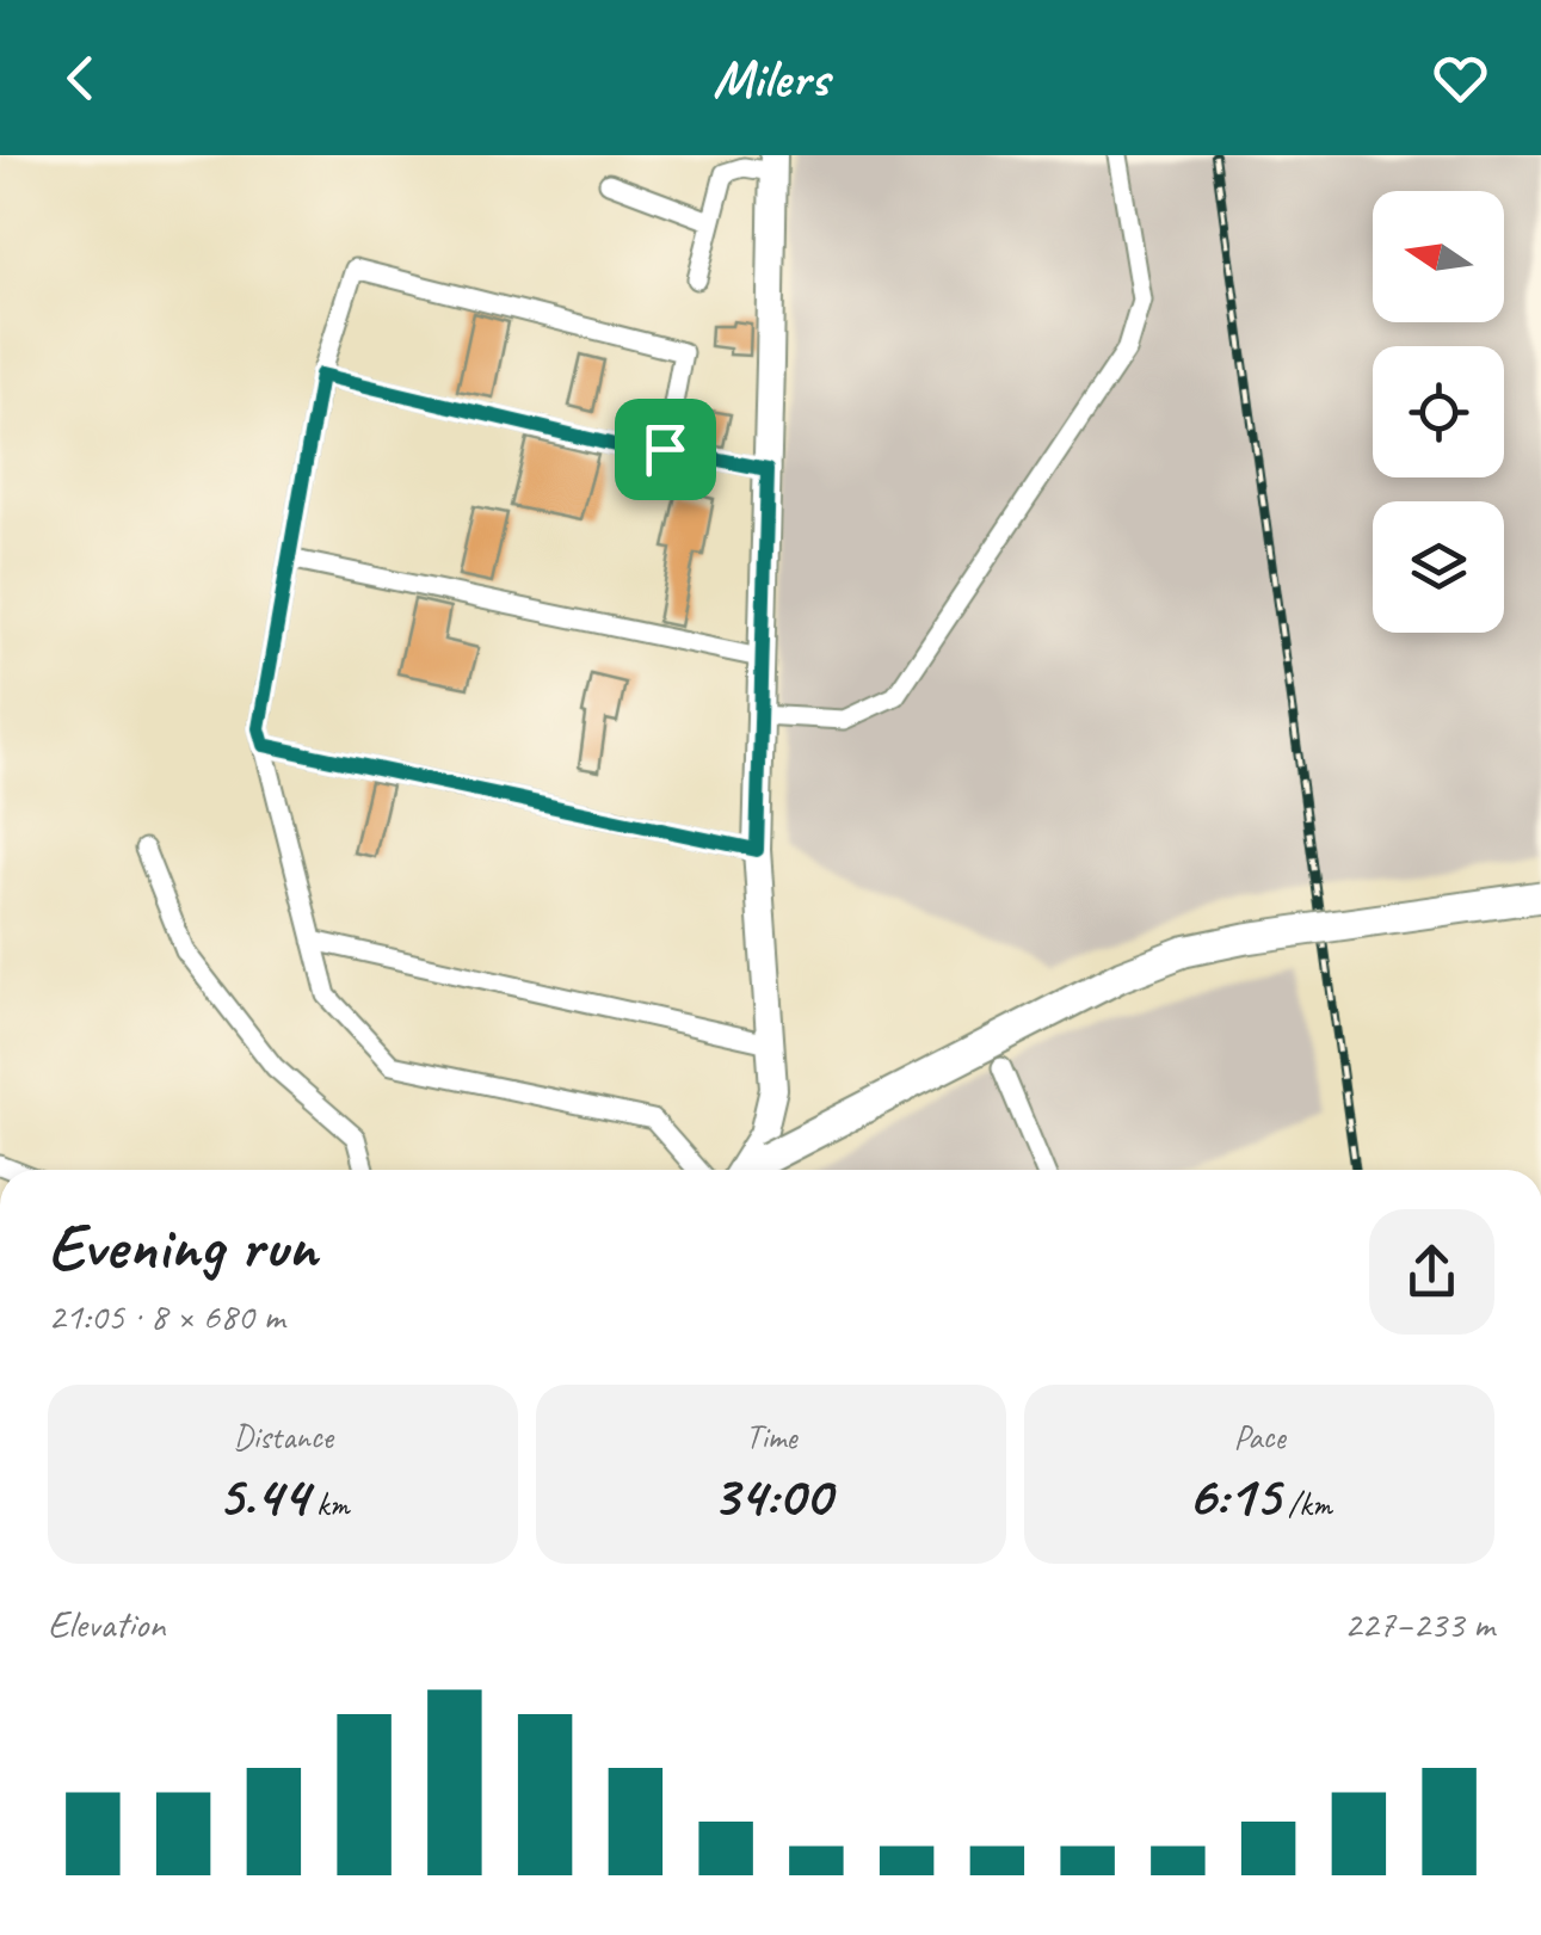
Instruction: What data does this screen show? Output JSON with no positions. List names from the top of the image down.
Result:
{
  "north": "left",
  "page": {
    "header": "Milers",
    "heading": ["Evening run", "21:05 · 8 × 680 m"],
    "stats": [
      ["Distance", "5.44 km"],
      ["Time", "34:00"],
      ["Pace", "6:15 /km"]
    ],
    "chart": ["Elevation", "227–233 m"]
  }
}
